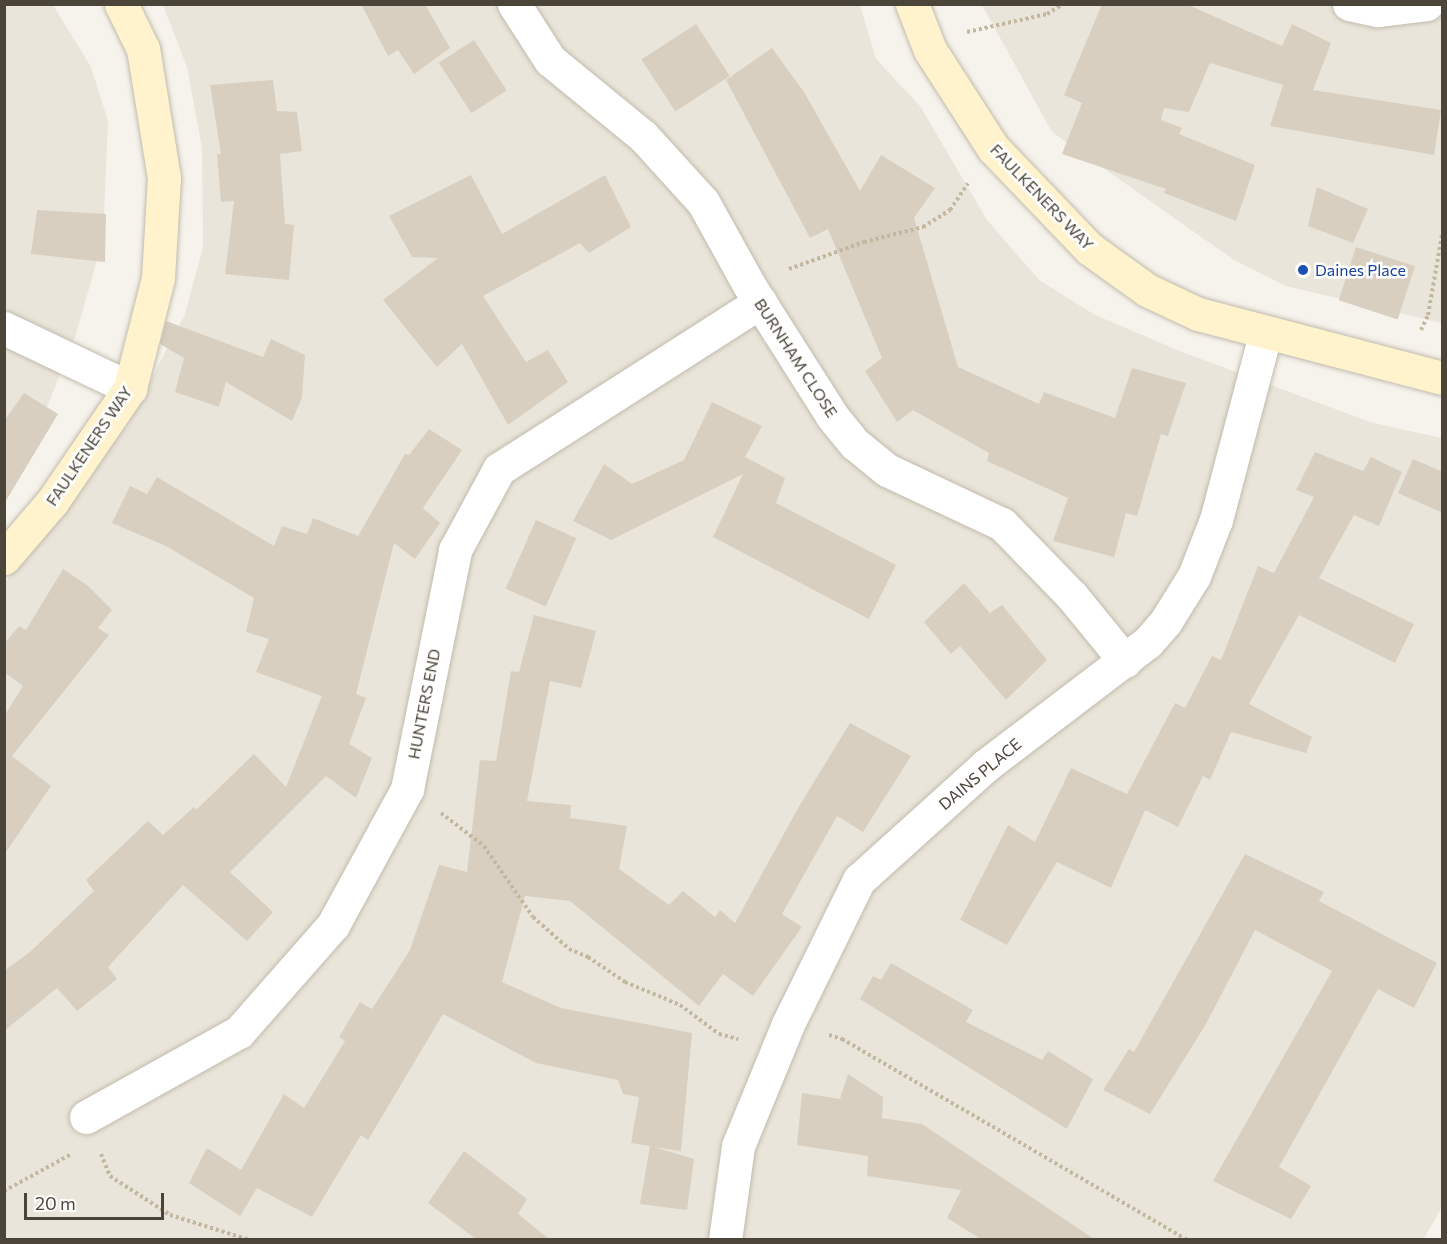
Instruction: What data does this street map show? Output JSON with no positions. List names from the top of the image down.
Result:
{
  "streets": {
    "street": [
      "FAULKENERS WAY",
      "BURNHAM CLOSE",
      "HUNTERS END",
      "DAINS PLACE"
    ]
  },
  "crossings": [
    ["FAULKENERS WAY", "DAINS PLACE"],
    ["BURNHAM CLOSE", "HUNTERS END"],
    ["BURNHAM CLOSE", "DAINS PLACE"]
  ],
  "places": ["Daines Place"],
  "scale_bar": "20 m"
}
